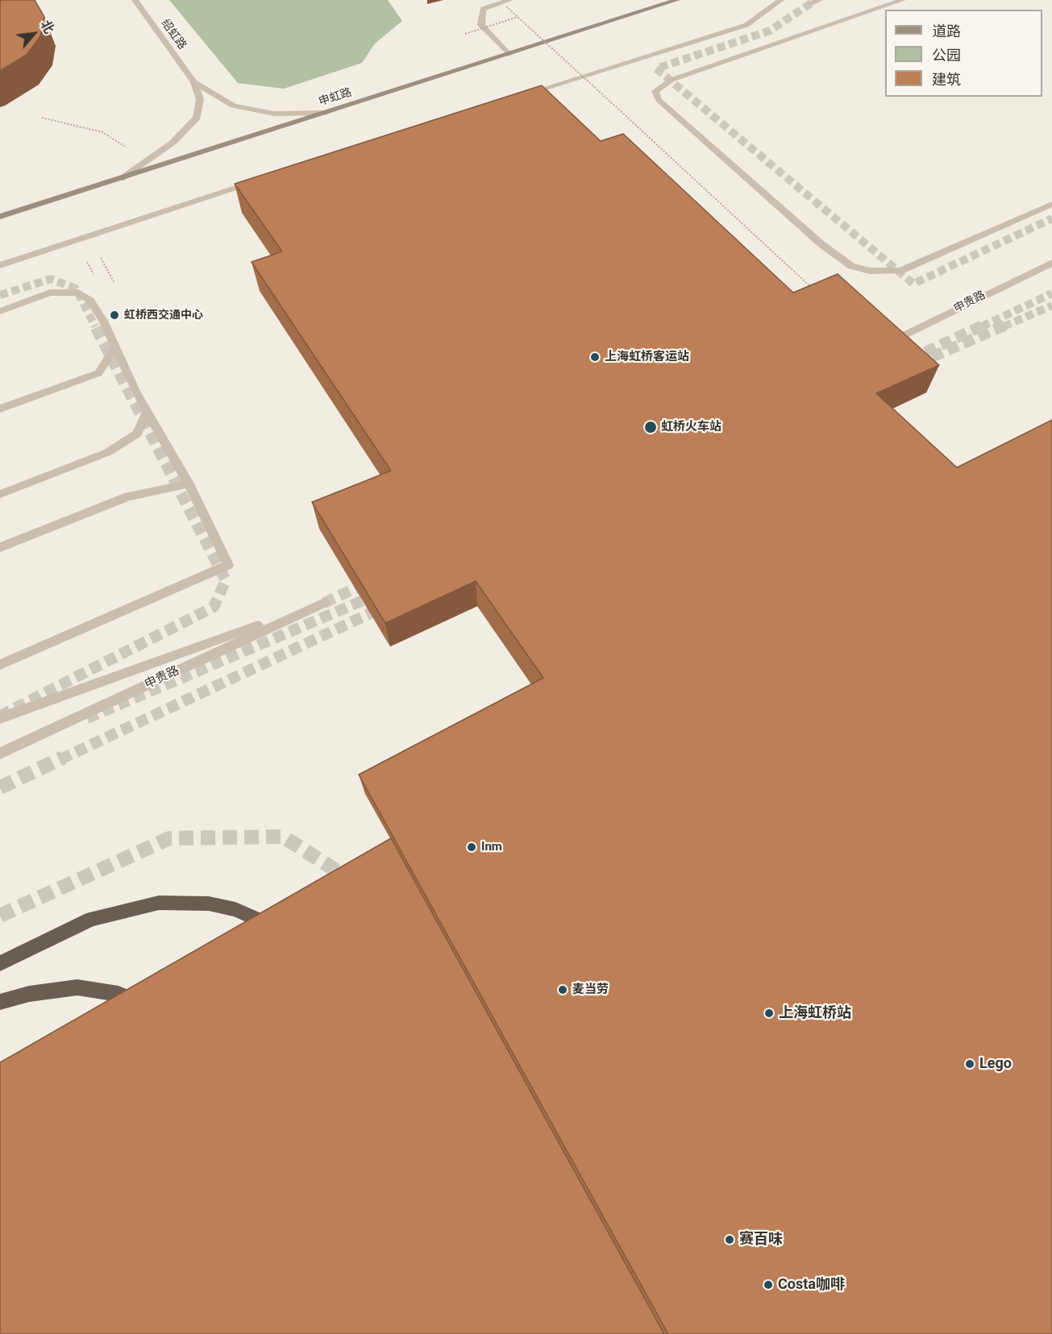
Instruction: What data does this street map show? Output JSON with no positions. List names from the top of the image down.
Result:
{
  "streets": {
    "main road": ["申虹路"],
    "street": ["绍虹路", "申贵路"]
  },
  "places": [
    "虹桥西交通中心",
    "上海虹桥客运站",
    "虹桥火车站",
    "Inm",
    "麦当劳",
    "上海虹桥站",
    "Lego",
    "赛百味",
    "Costa咖啡"
  ],
  "legend": ["道路", "公园", "建筑"],
  "north": "top right"
}
